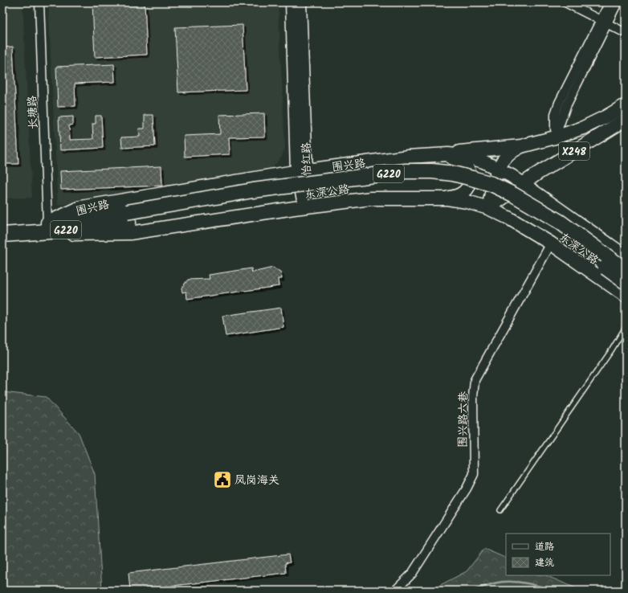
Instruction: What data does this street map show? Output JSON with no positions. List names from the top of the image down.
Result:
{
  "streets": {
    "highway": ["G220", "东深公路"],
    "main road": ["X248", "围兴路"],
    "street": ["长塘路", "怡红路", "围兴路六巷"]
  },
  "crossings": [
    ["长塘路", "围兴路"],
    ["长塘路", "东深公路"],
    ["X248", "围兴路"],
    ["怡红路", "围兴路"],
    ["围兴路", "东深公路"],
    ["围兴路", "围兴路六巷"]
  ],
  "places": {
    "public building": ["凤岗海关"]
  },
  "legend": ["道路", "建筑"]
}
